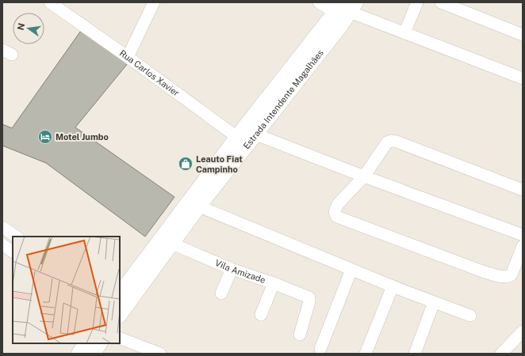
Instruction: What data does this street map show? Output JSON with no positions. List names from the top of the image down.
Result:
{
  "streets": {
    "main road": ["Estrada Intendente Magalhães"],
    "street": ["Rua Carlos Xavier", "Vila Amizade"]
  },
  "crossings": [
    ["Rua Carlos Xavier", "Estrada Intendente Magalhães"],
    ["Estrada Intendente Magalhães", "Vila Amizade"]
  ],
  "places": {
    "hotel": ["Motel Jumbo"],
    "shop": ["Leauto Fiat Campinho"]
  },
  "north": "left"
}
